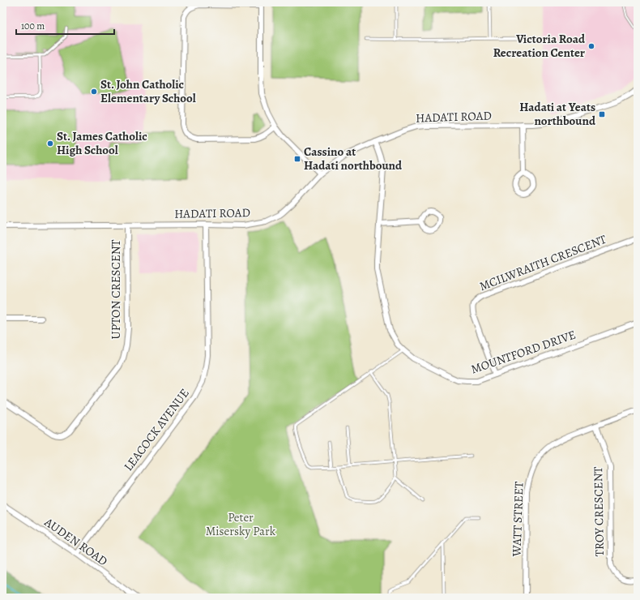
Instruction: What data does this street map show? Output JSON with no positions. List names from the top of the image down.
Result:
{
  "streets": {
    "street": [
      "HADATI ROAD",
      "MCILWRAITH CRESCENT",
      "UPTON CRESCENT",
      "MOUNTFORD DRIVE",
      "LEACOCK AVENUE",
      "TROY CRESCENT",
      "WATT STREET",
      "AUDEN ROAD"
    ]
  },
  "crossings": [
    ["HADATI ROAD", "UPTON CRESCENT"],
    ["HADATI ROAD", "MOUNTFORD DRIVE"],
    ["HADATI ROAD", "LEACOCK AVENUE"],
    ["MCILWRAITH CRESCENT", "MOUNTFORD DRIVE"],
    ["LEACOCK AVENUE", "AUDEN ROAD"],
    ["TROY CRESCENT", "WATT STREET"]
  ],
  "parks": ["Peter Misersky Park"],
  "places": {
    "other": ["Victoria Road Recreation Center", "St. John Catholic Elementary School", "St. James Catholic High School"],
    "transit": ["Hadati at Yeats northbound", "Cassino at Hadati northbound"]
  },
  "scale_bar": "100 m"
}
